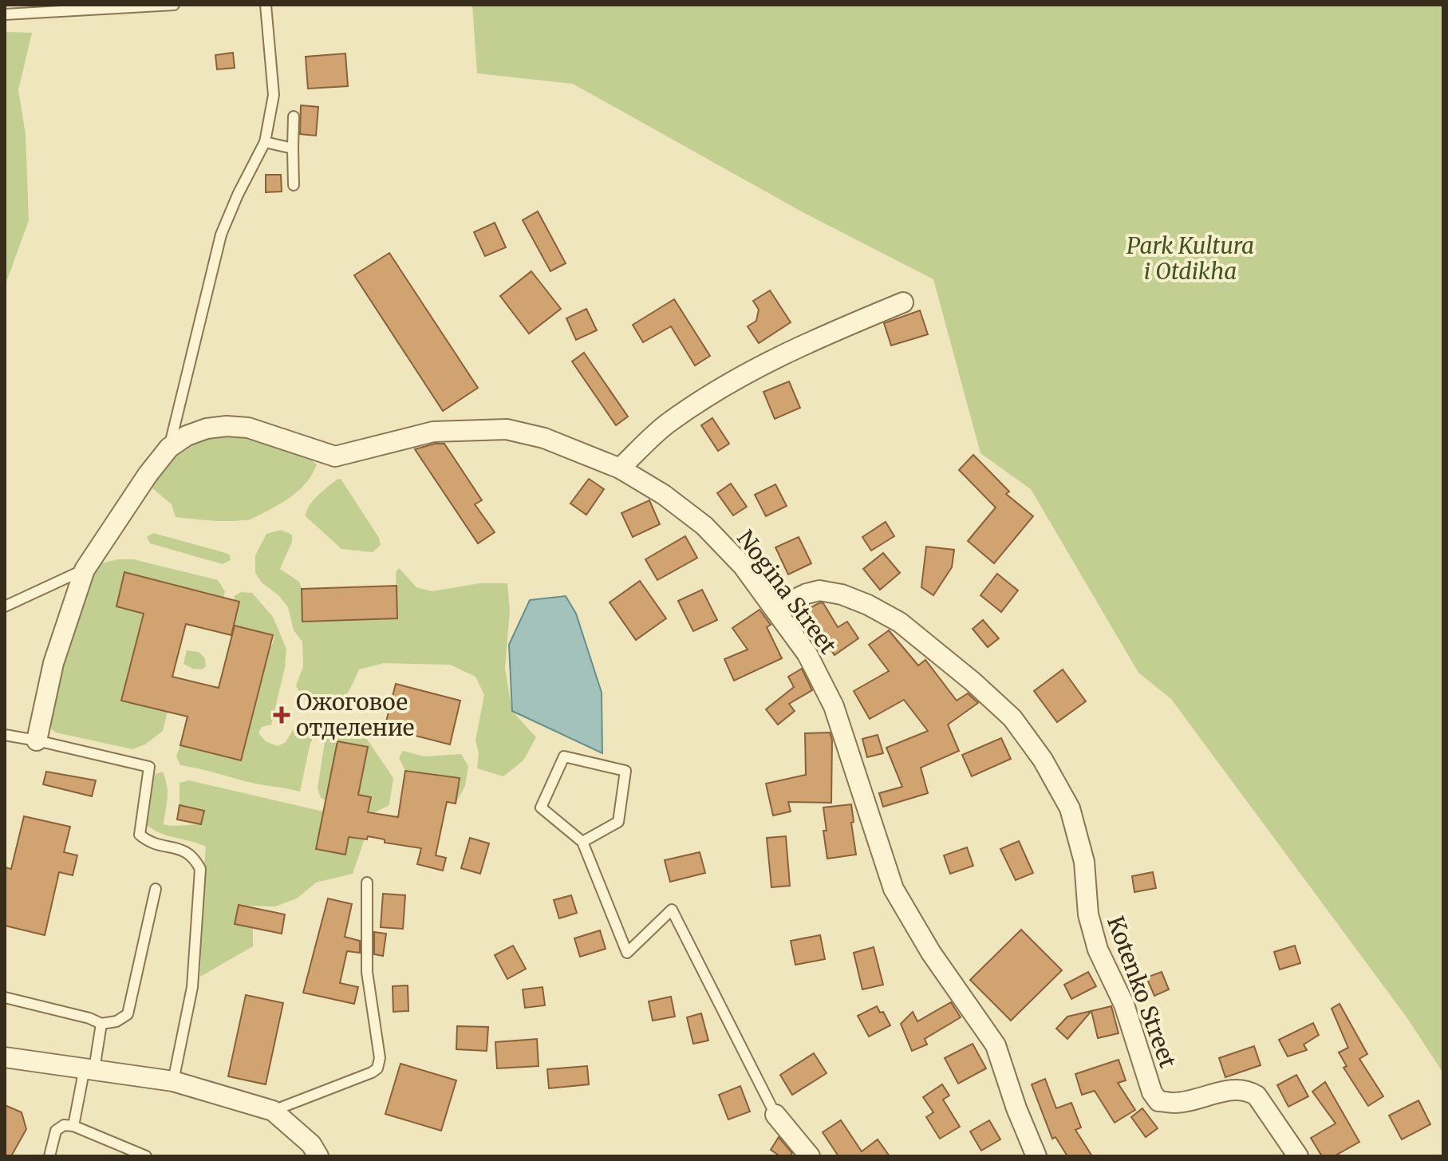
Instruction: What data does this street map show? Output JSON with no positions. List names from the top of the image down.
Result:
{
  "streets": {
    "street": ["Nogina Street", "Kotenko Street"]
  },
  "crossings": [
    ["Nogina Street", "Kotenko Street"]
  ],
  "parks": ["Park Kultura i Otdikha"],
  "places": {
    "health": ["Ожоговое отделение"]
  }
}
